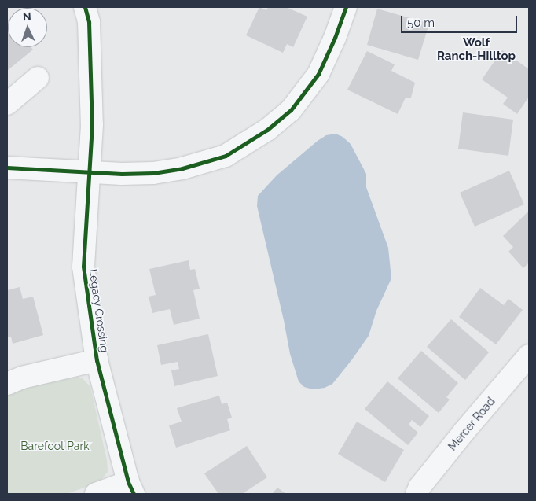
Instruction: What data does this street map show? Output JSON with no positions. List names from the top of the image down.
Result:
{
  "streets": {
    "street": ["Legacy Crossing", "Mercer Road"]
  },
  "districts": ["Wolf Ranch-Hilltop"],
  "parks": ["Barefoot Park"],
  "scale_bar": "50 m",
  "north": "top"
}
